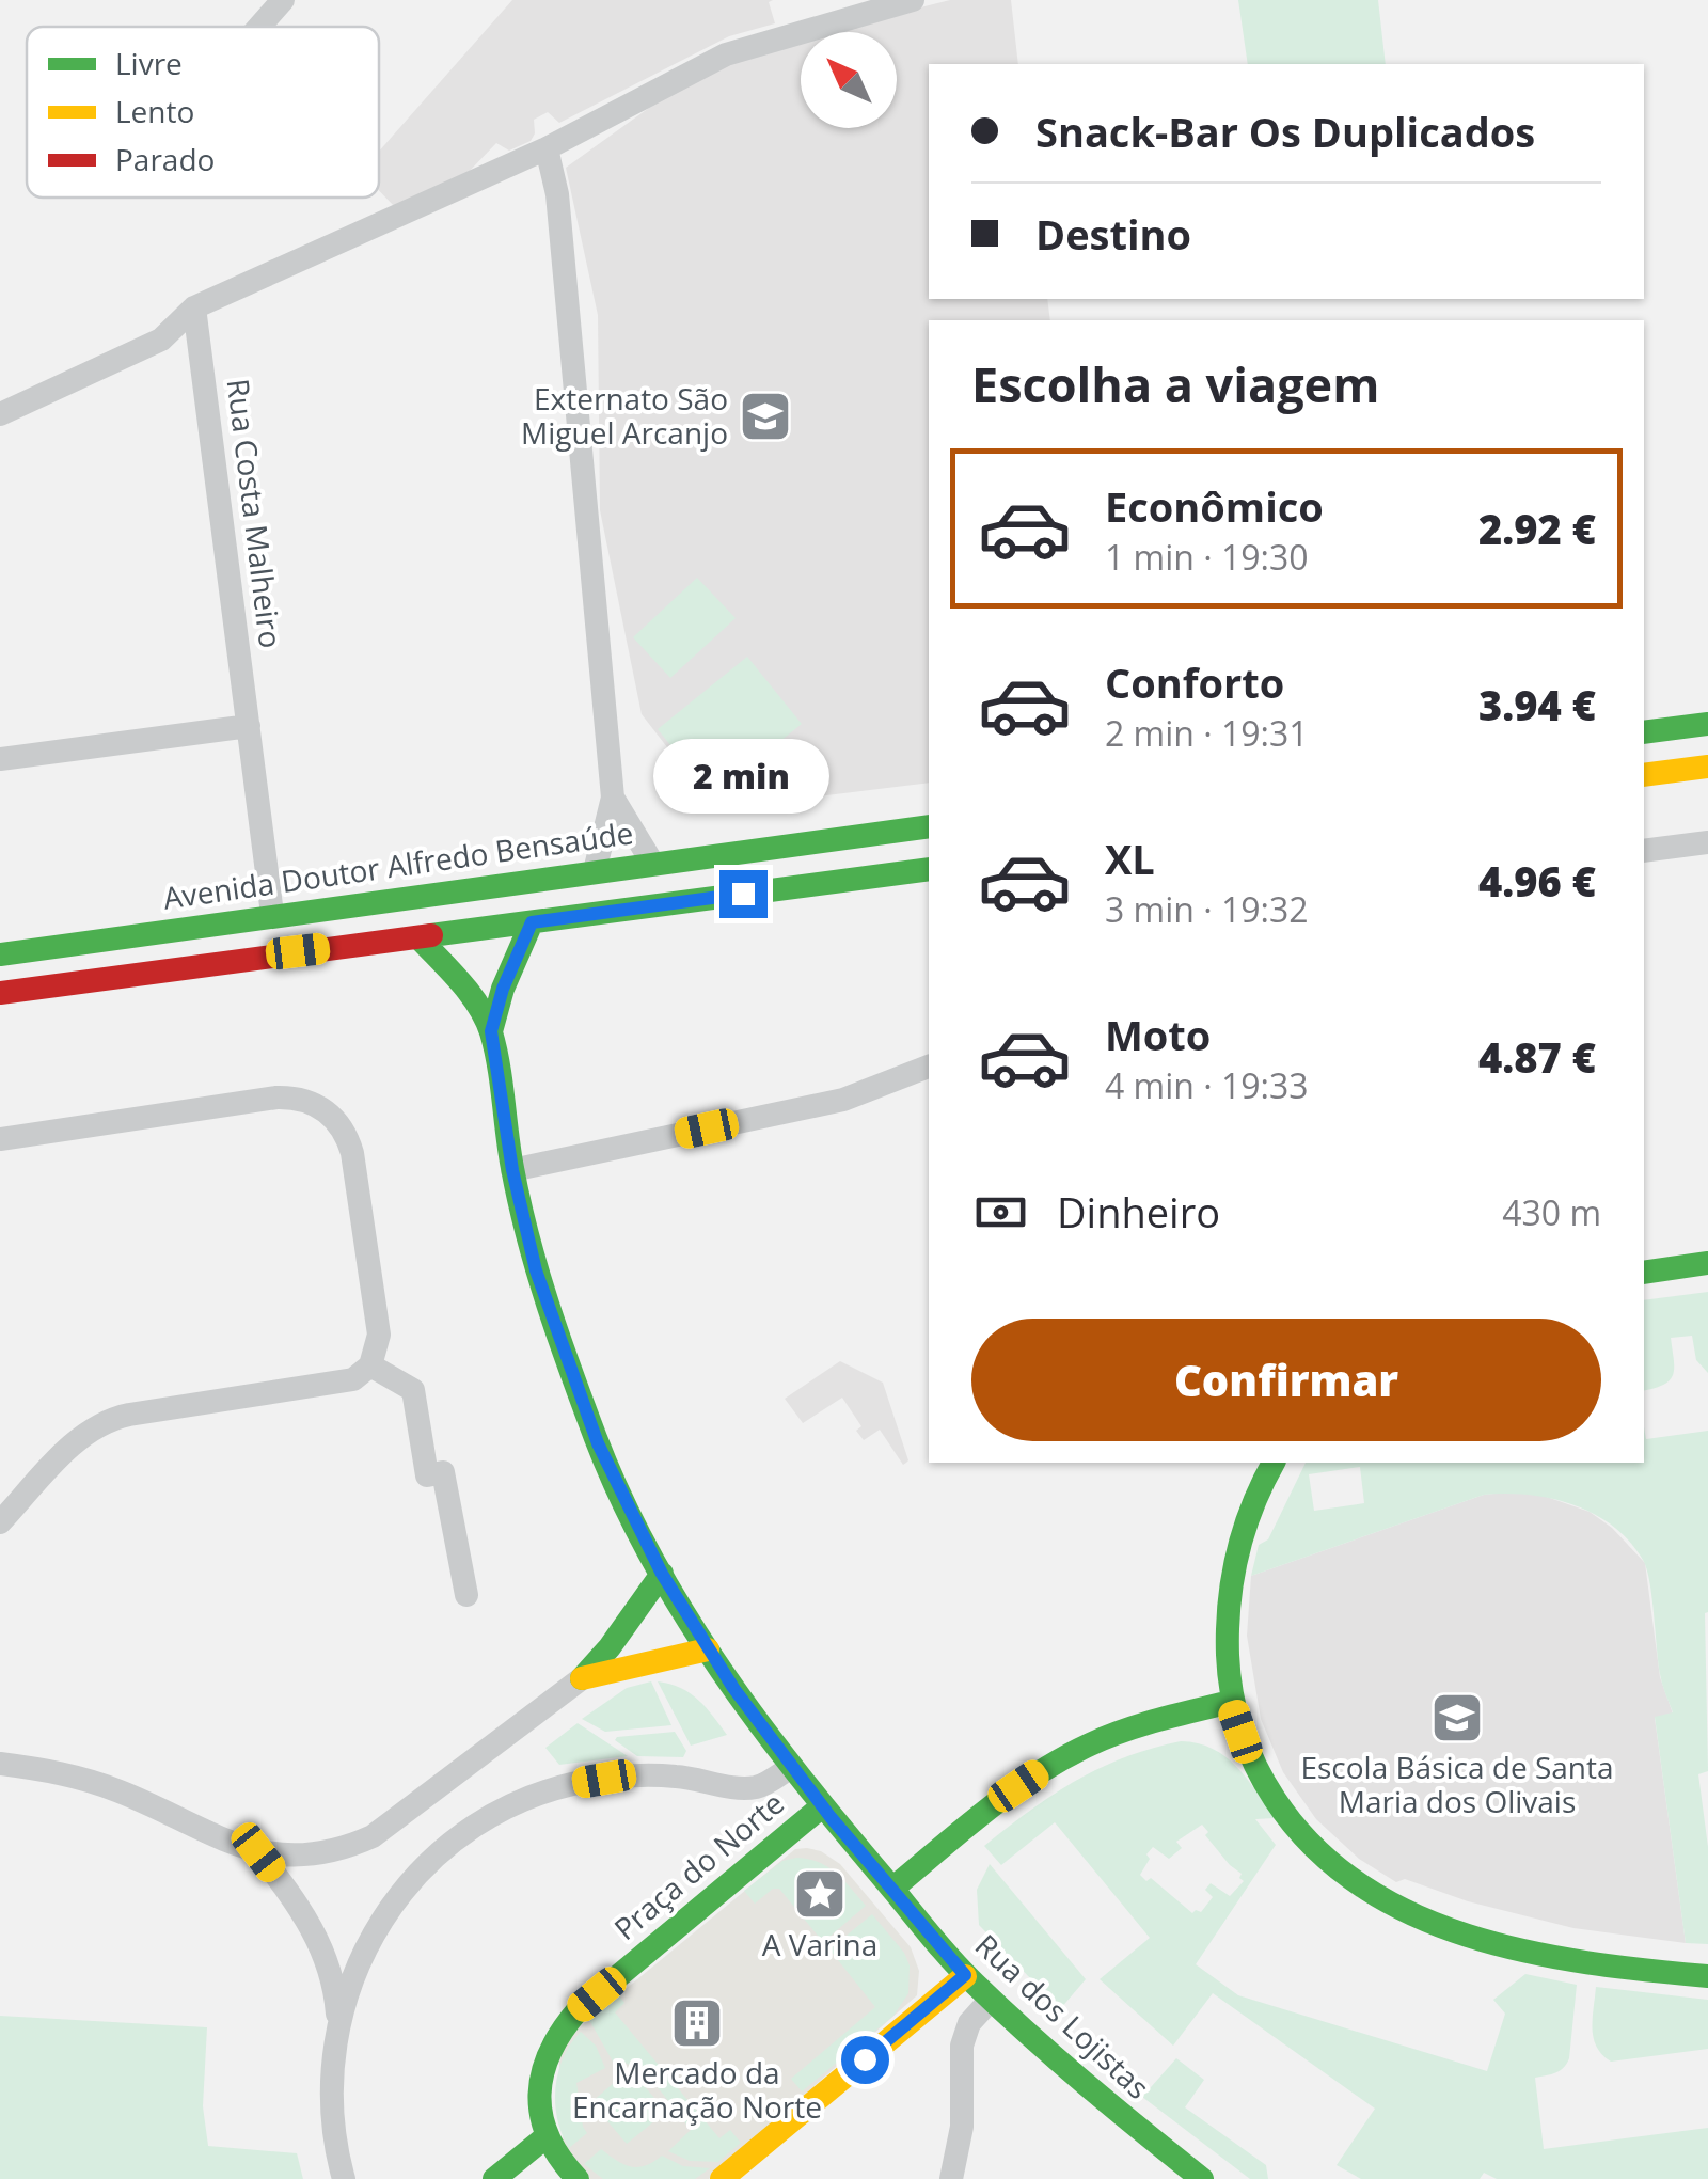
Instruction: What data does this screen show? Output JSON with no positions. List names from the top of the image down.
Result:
{
  "streets": {
    "main road": ["Avenida Doutor Alfredo Bensaúde", "Praça do Norte", "Rua dos Lojistas"],
    "street": ["Rua Costa Malheiro"]
  },
  "crossings": [
    ["Rua Costa Malheiro", "Avenida Doutor Alfredo Bensaúde"],
    ["Praça do Norte", "Rua dos Lojistas"]
  ],
  "places": {
    "school or university": ["Externato São Miguel Arcanjo", "Escola Básica de Santa Maria dos Olivais"],
    "place": ["A Varina"],
    "building": ["Mercado da Encarnação Norte"]
  },
  "legend": ["Livre", "Lento", "Parado"],
  "north": "top left",
  "page": {
    "banner": ["Snack-Bar Os Duplicados", "Destino"],
    "heading": "Escolha a viagem",
    "list": [
      {
        "name": "Econômico",
        "note": "1 min · 19:30",
        "value": "2.92 €"
      },
      {
        "name": "Conforto",
        "note": "2 min · 19:31",
        "value": "3.94 €"
      },
      {
        "name": "XL",
        "note": "3 min · 19:32",
        "value": "4.96 €"
      },
      {
        "name": "Moto",
        "note": "4 min · 19:33",
        "value": "4.87 €"
      }
    ],
    "bubble": "2 min",
    "pay": ["Dinheiro", "430 m"],
    "buttons": "Confirmar"
  }
}
